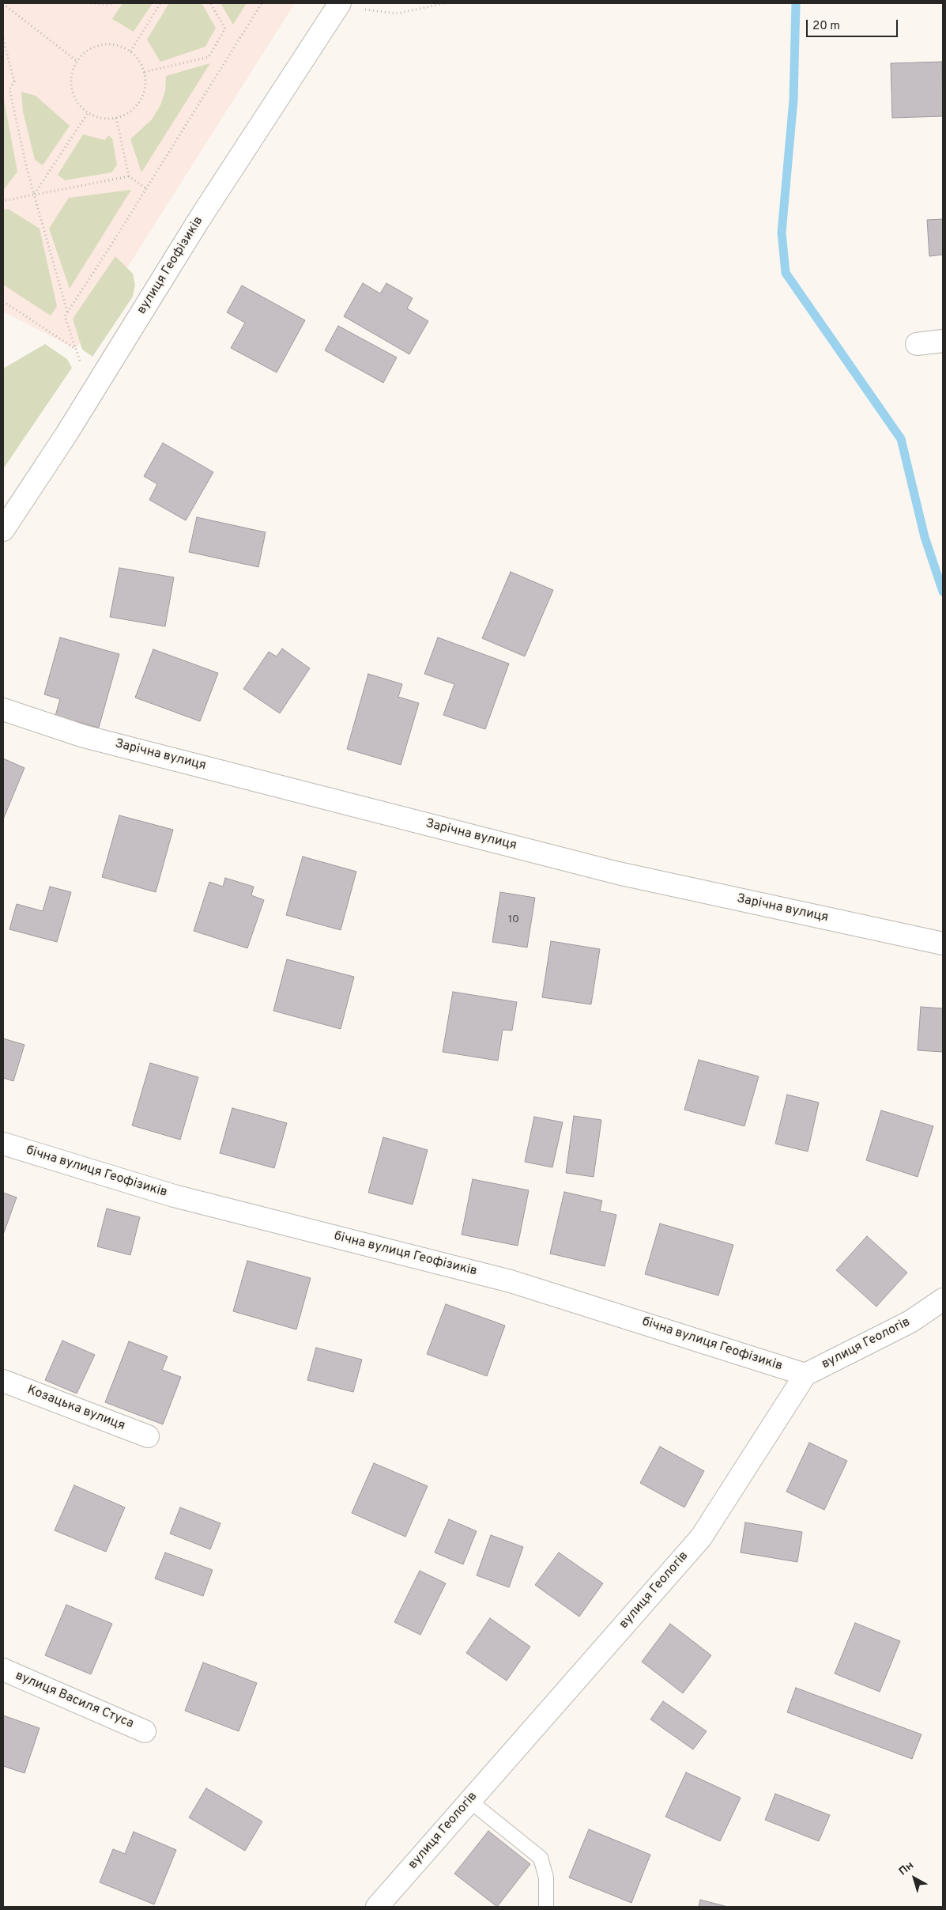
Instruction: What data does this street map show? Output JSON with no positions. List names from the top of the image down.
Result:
{
  "streets": {
    "street": [
      "вулиця Геофізиків",
      "Зарічна вулиця",
      "бічна вулиця Геофізиків",
      "вулиця Геологів",
      "Козацька вулиця",
      "вулиця Василя Стуса"
    ]
  },
  "crossings": [
    ["бічна вулиця Геофізиків", "вулиця Геологів"]
  ],
  "house_numbers": ["10"],
  "scale_bar": "20 m",
  "north": "top left"
}
